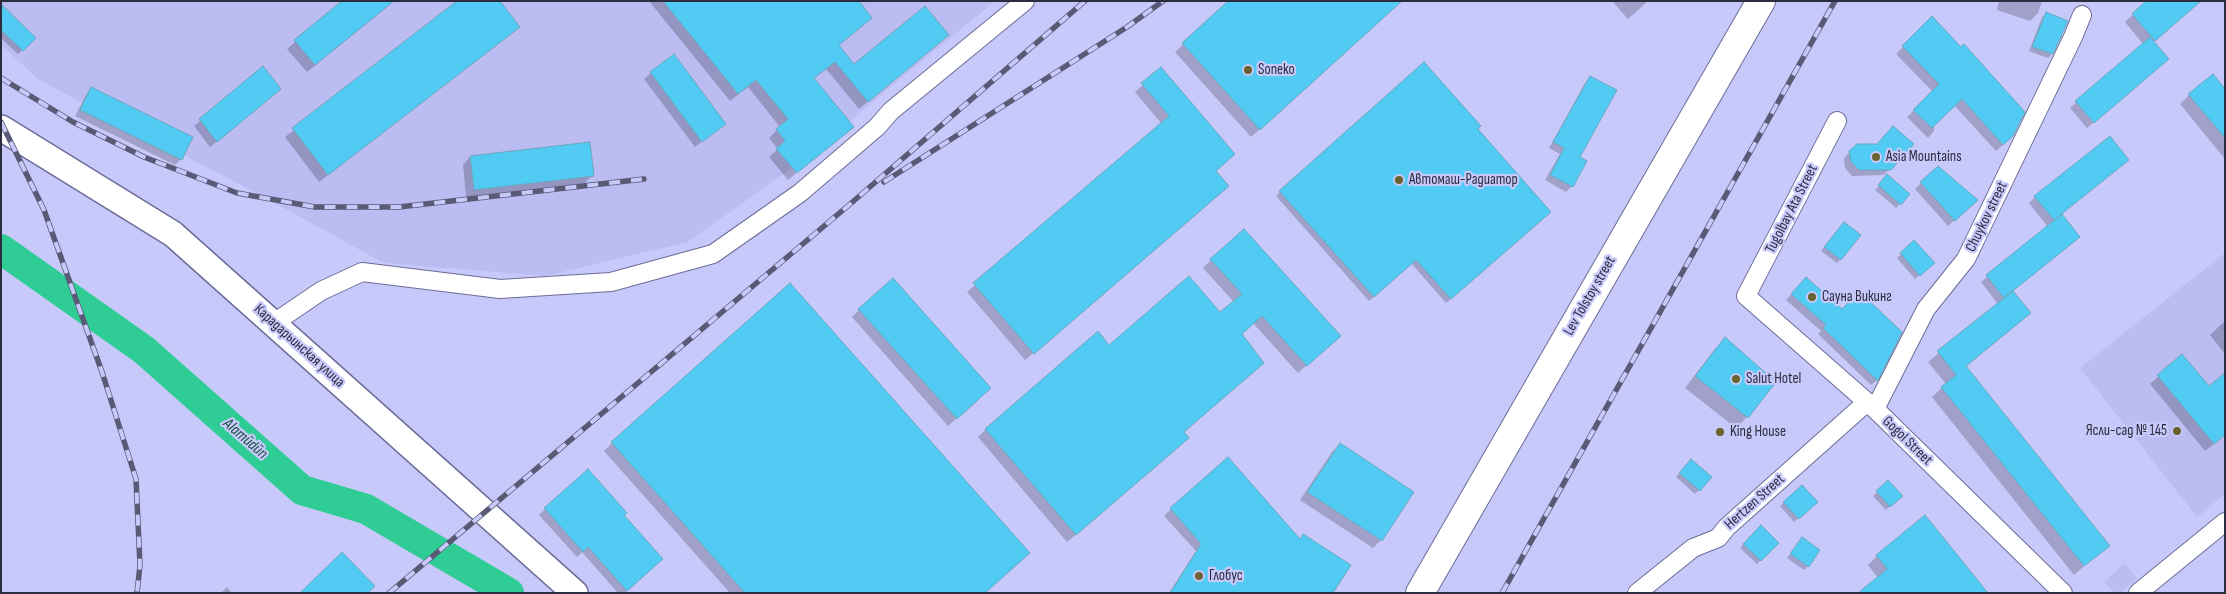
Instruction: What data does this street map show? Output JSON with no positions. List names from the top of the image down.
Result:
{
  "streets": {
    "main road": ["Lev Tolstoy street"],
    "street": [
      "Tugolbay Ata Street",
      "Chuykov street",
      "Карадарьинская улица",
      "Gogol Street",
      "Hertzen Street"
    ]
  },
  "crossings": [
    ["Tugolbay Ata Street", "Gogol Street"],
    ["Chuykov street", "Gogol Street"],
    ["Chuykov street", "Hertzen Street"],
    ["Gogol Street", "Hertzen Street"]
  ],
  "water": ["Alamüdün"],
  "places": [
    "Soneko",
    "Asia Mountains",
    "Автомаш-Радиатор",
    "Сауна Викинг",
    "Salut Hotel",
    "Ясли-сад № 145",
    "King House",
    "Глобус"
  ]
}
